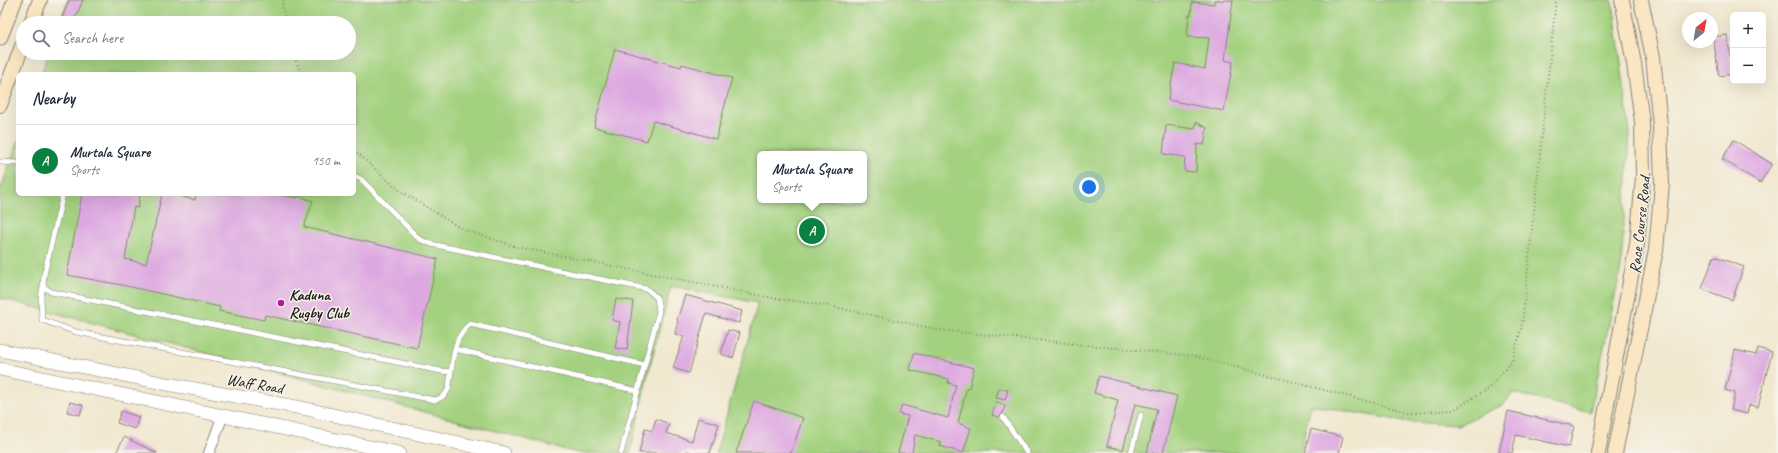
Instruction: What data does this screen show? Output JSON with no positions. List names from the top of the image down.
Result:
{
  "streets": {
    "main road": ["Race Course Road"],
    "street": ["Waff Road"]
  },
  "places": ["Kaduna Rugby Club"],
  "north": "top right",
  "page": {
    "map_buttons": ["+", "−"],
    "search": "Search here",
    "heading": "Nearby",
    "list": [
      {
        "mark": "A",
        "name": "Murtala Square",
        "note": "Sports",
        "value": "150 m"
      }
    ],
    "popup": ["Murtala Square", "Sports"],
    "pins": "A"
  }
}
